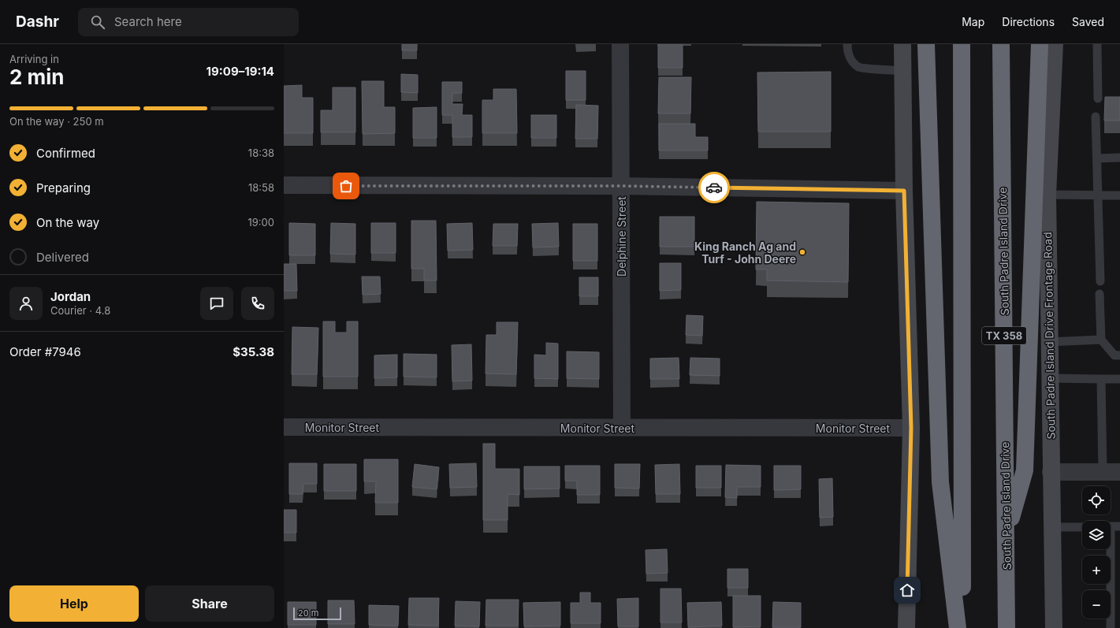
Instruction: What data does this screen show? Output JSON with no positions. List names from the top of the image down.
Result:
{
  "streets": {
    "highway": ["South Padre Island Drive", "TX 358"],
    "main road": ["South Padre Island Drive Frontage Road"],
    "street": ["Delphine Street", "Monitor Street"]
  },
  "crossings": [
    ["Delphine Street", "Monitor Street"]
  ],
  "places": ["King Ranch Ag and Turf - John Deere"],
  "scale_bar": "20 m",
  "page": {
    "header": "Dashr",
    "search": "Search here",
    "nav": ["Map", "Directions", "Saved"],
    "heading": ["2 min", "Arriving in", "19:09–19:14"],
    "panel": [
      "Jordan",
      "Courier · 4.8",
      "Order #7946",
      "$35.38"
    ],
    "bar": "On the way · 250 m",
    "list": [
      ["Confirmed", "18:38"],
      ["Preparing", "18:58"],
      ["On the way", "19:00"],
      "Delivered"
    ],
    "map_buttons": ["+", "−"],
    "buttons": ["Help", "Share"],
    "scale": "20 m"
  }
}
